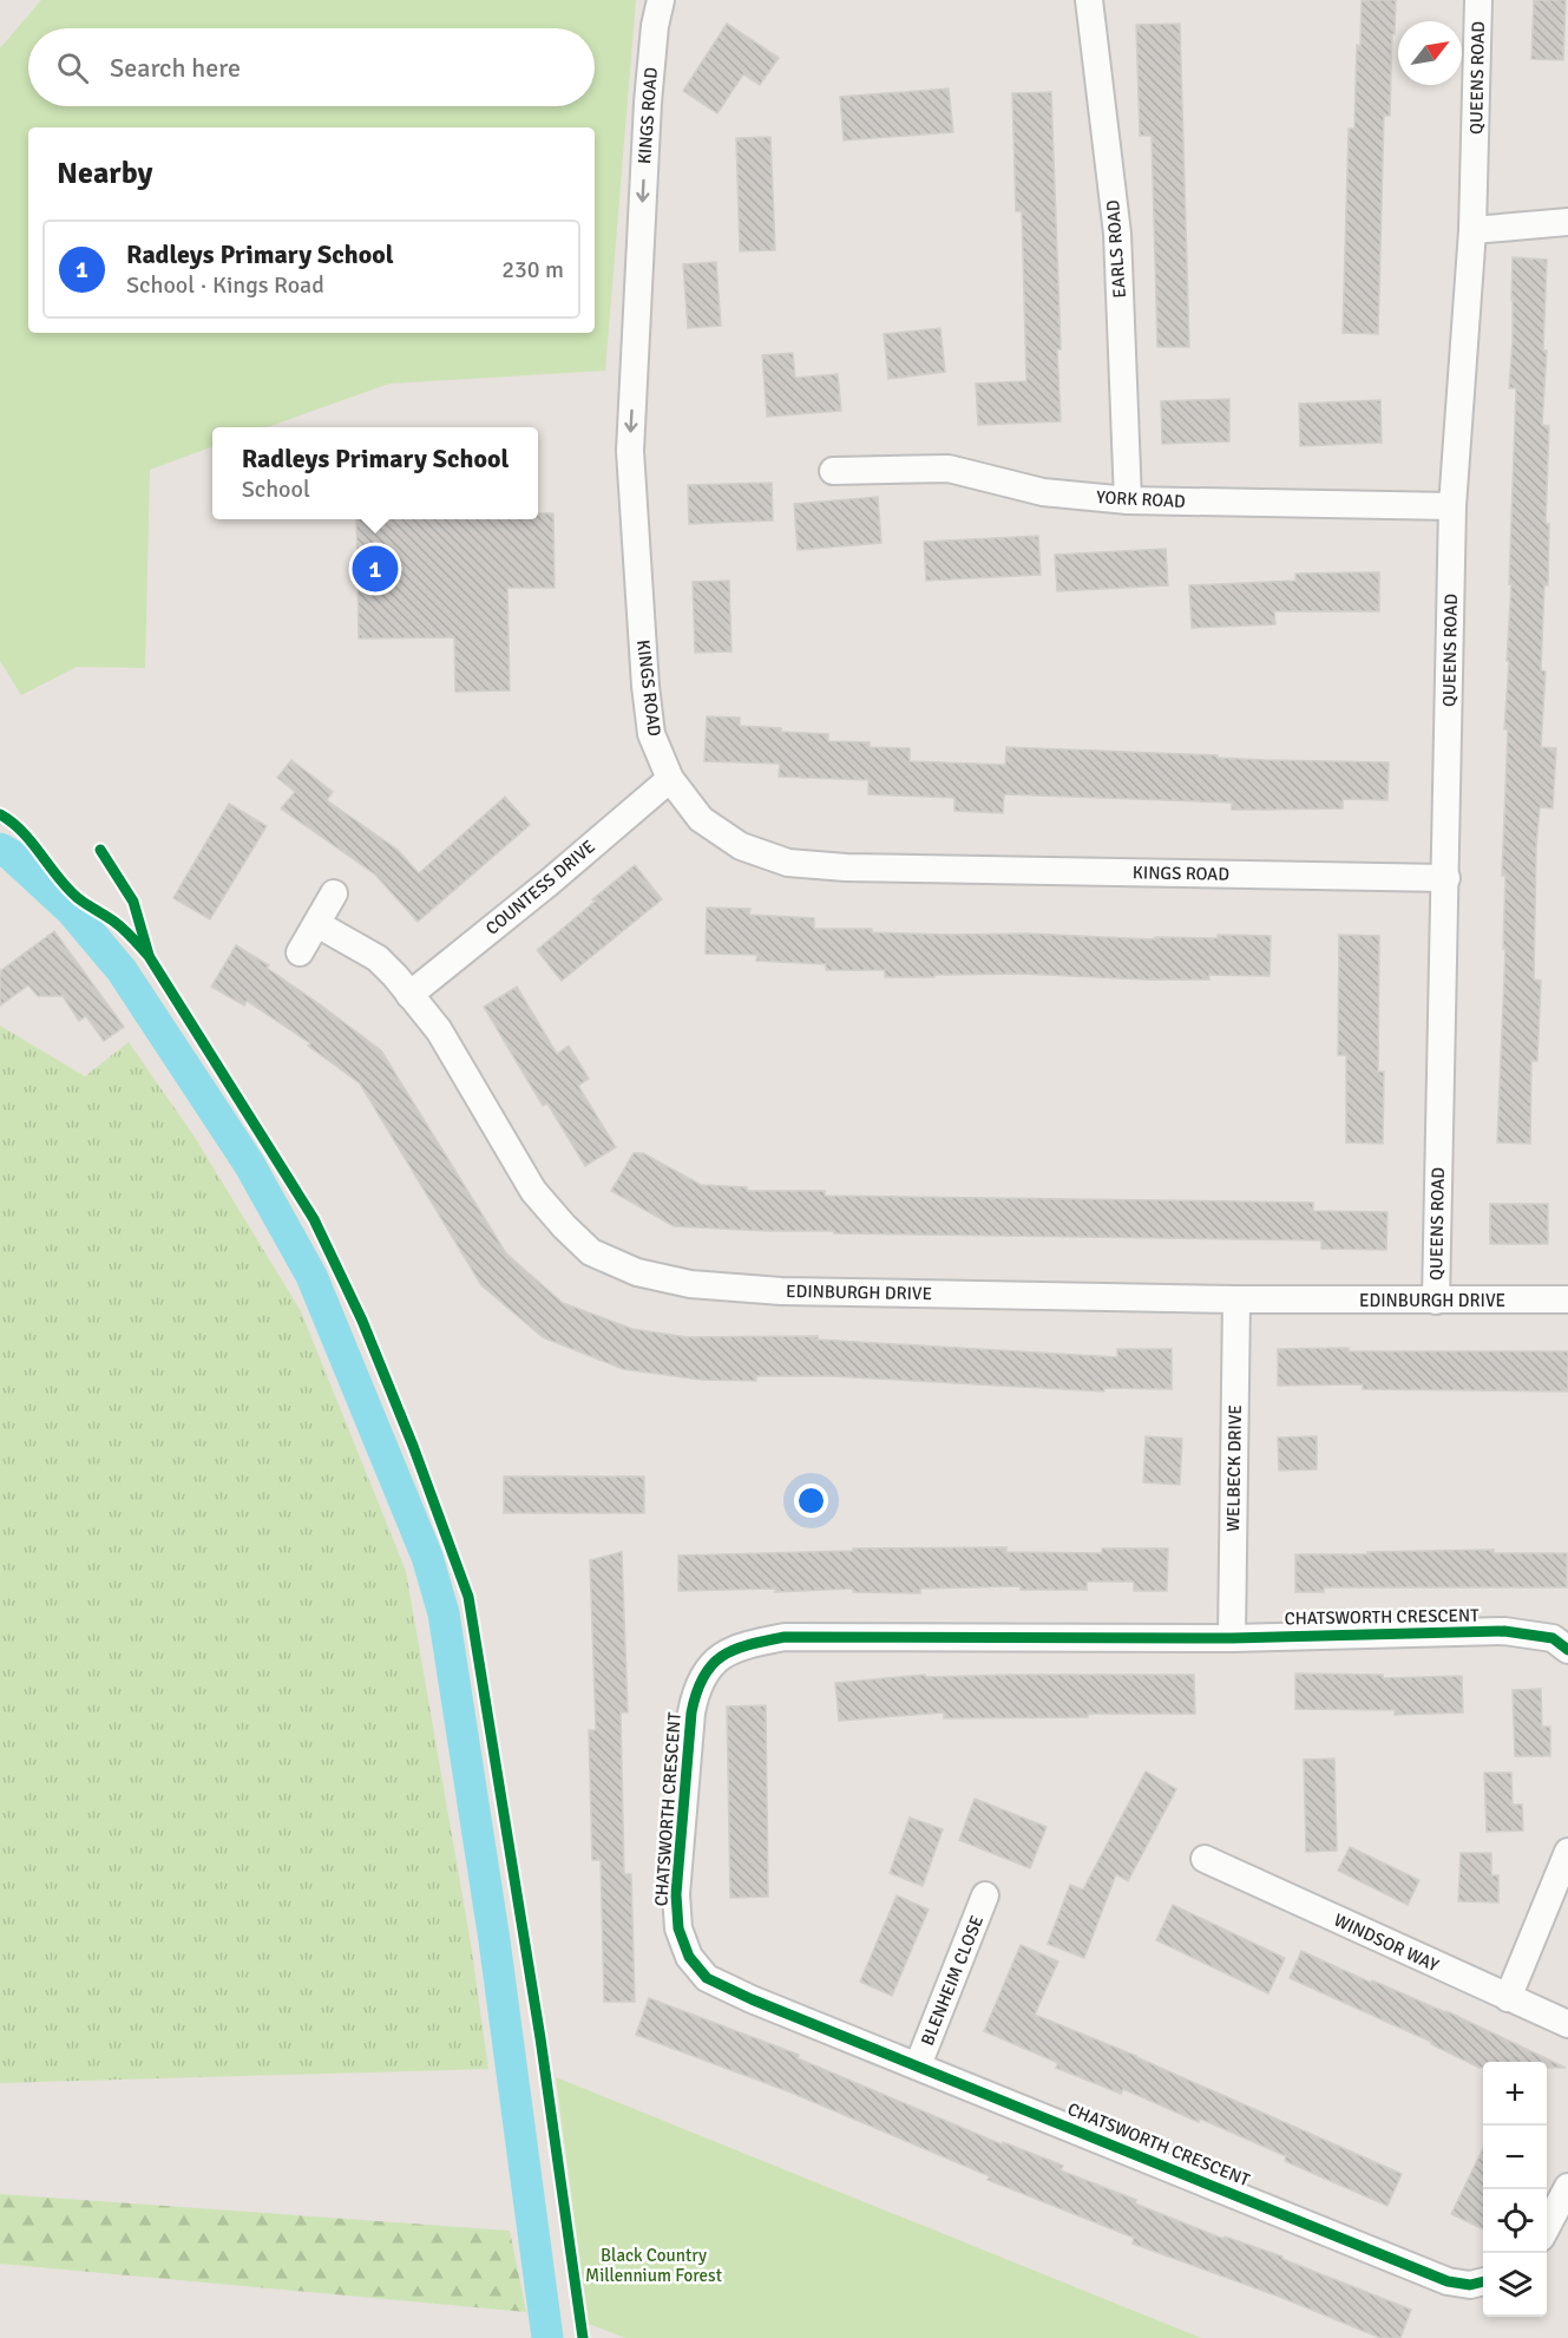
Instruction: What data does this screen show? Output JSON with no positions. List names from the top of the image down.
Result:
{
  "streets": {
    "street": [
      "QUEENS ROAD",
      "KINGS ROAD",
      "EARLS ROAD",
      "YORK ROAD",
      "COUNTESS DRIVE",
      "EDINBURGH DRIVE",
      "WELBECK DRIVE",
      "CHATSWORTH CRESCENT",
      "WINDSOR WAY",
      "BLENHEIM CLOSE"
    ]
  },
  "crossings": [
    ["QUEENS ROAD", "KINGS ROAD"],
    ["QUEENS ROAD", "YORK ROAD"],
    ["QUEENS ROAD", "EDINBURGH DRIVE"],
    ["KINGS ROAD", "COUNTESS DRIVE"],
    ["EARLS ROAD", "YORK ROAD"],
    ["COUNTESS DRIVE", "EDINBURGH DRIVE"],
    ["EDINBURGH DRIVE", "WELBECK DRIVE"],
    ["WELBECK DRIVE", "CHATSWORTH CRESCENT"],
    ["CHATSWORTH CRESCENT", "BLENHEIM CLOSE"]
  ],
  "one_way": ["KINGS ROAD"],
  "parks": ["Black Country Millennium Forest"],
  "north": "top right",
  "page": {
    "search": "Search here",
    "heading": "Nearby",
    "list": [
      {
        "mark": "1",
        "name": "Radleys Primary School",
        "note": "School · Kings Road",
        "value": "230 m"
      }
    ],
    "popup": ["Radleys Primary School", "School"],
    "pins": "1",
    "map_buttons": ["+", "−"]
  }
}
